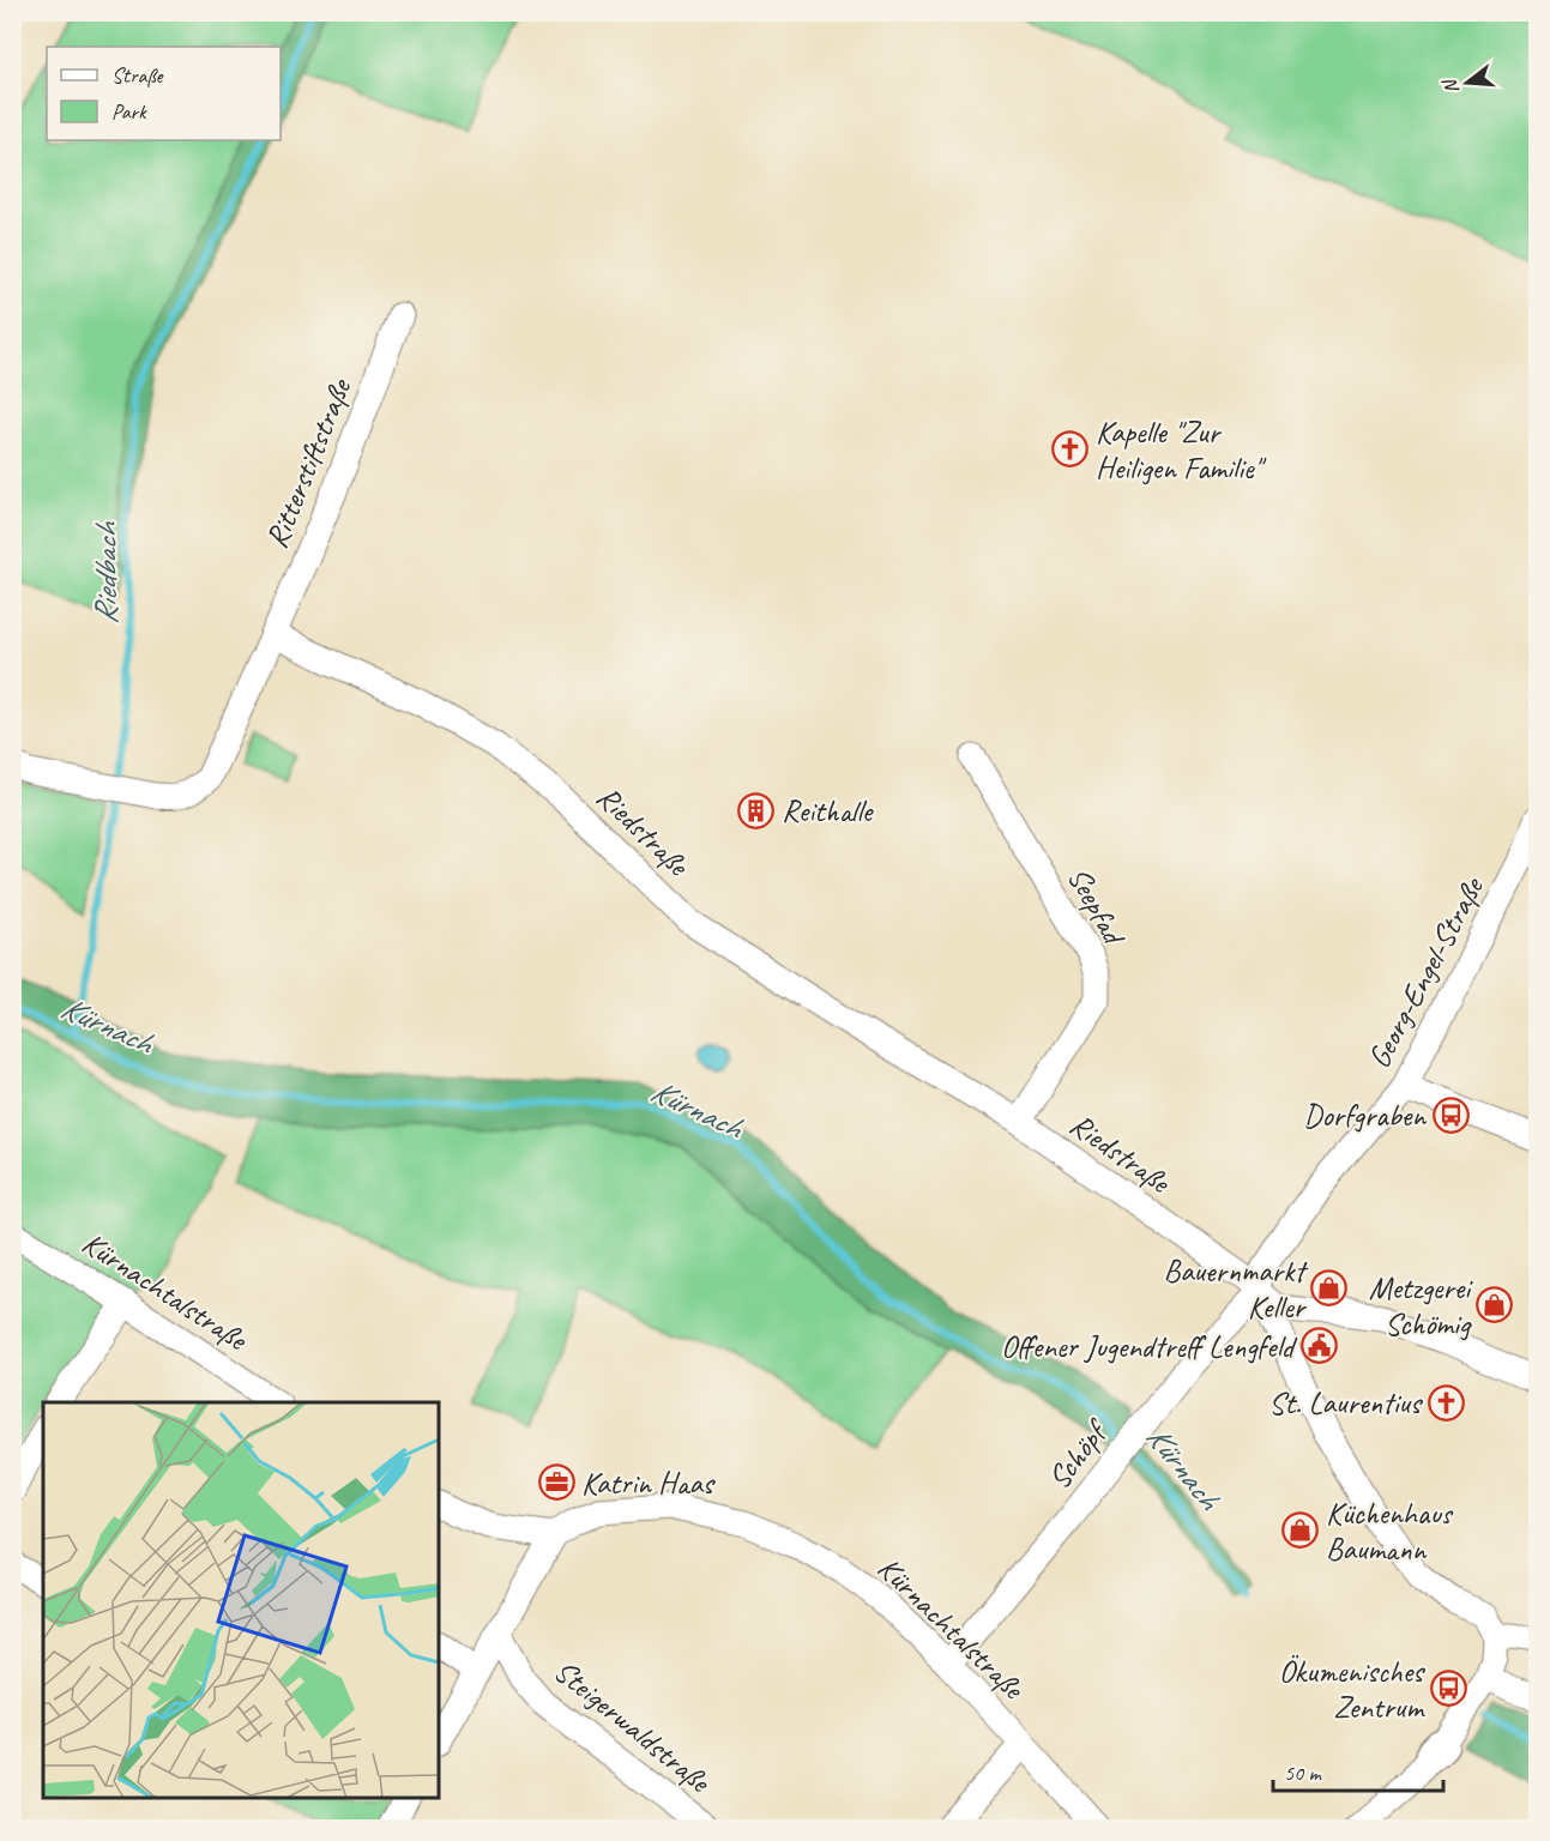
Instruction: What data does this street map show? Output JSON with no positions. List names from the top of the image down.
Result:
{
  "streets": {
    "street": [
      "Ritterstiftstraße",
      "Riedstraße",
      "Seepfad",
      "Georg-Engel-Straße",
      "Kürnachtalstraße",
      "Schöpf",
      "Steigerwaldstraße"
    ]
  },
  "crossings": [
    ["Ritterstiftstraße", "Riedstraße"],
    ["Riedstraße", "Seepfad"],
    ["Riedstraße", "Georg-Engel-Straße"],
    ["Riedstraße", "Schöpf"],
    ["Georg-Engel-Straße", "Schöpf"],
    ["Kürnachtalstraße", "Schöpf"]
  ],
  "water": ["Riedbach", "Kürnach"],
  "places": {
    "church": ["Kapelle \"Zur Heiligen Familie\"", "St. Laurentius"],
    "building": ["Reithalle"],
    "bus stop": ["Dorfgraben", "Ökumenisches Zentrum"],
    "shop": ["Bauernmarkt Keller", "Metzgerei Schömig", "Küchenhaus Baumann"],
    "public building": ["Offener Jugendtreff Lengfeld"],
    "office": ["Katrin Haas"]
  },
  "legend": ["Straße", "Park"],
  "scale_bar": "50 m",
  "north": "left"
}
